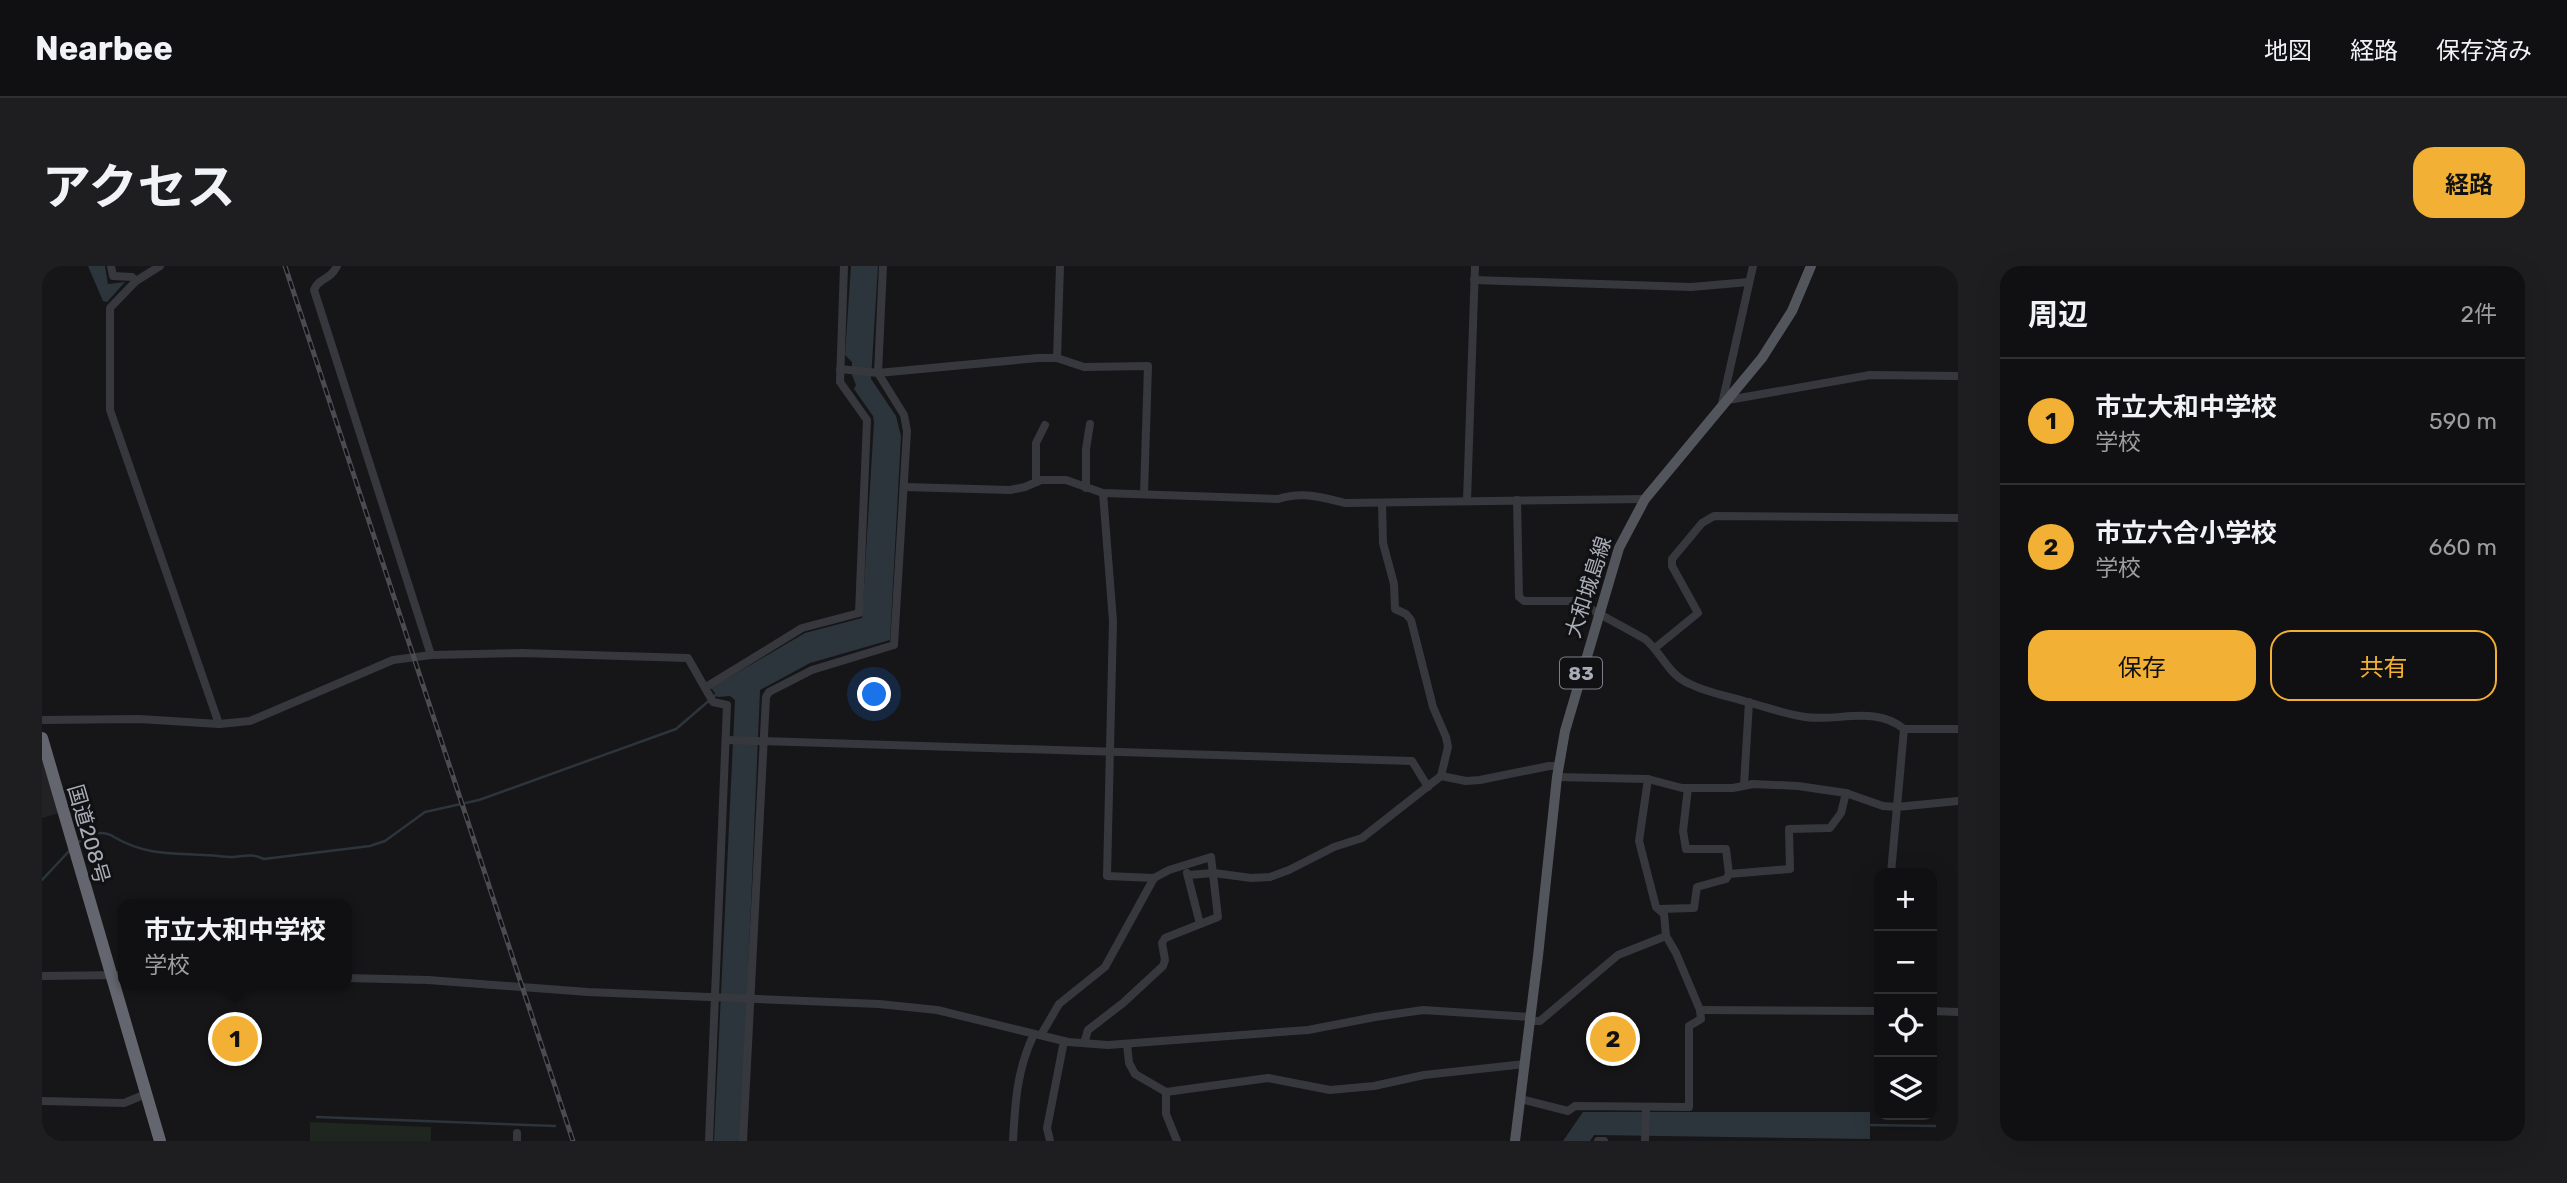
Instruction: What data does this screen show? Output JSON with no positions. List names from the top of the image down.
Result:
{
  "streets": {
    "highway": ["国道208号"],
    "main road": ["大和城島線", "83"]
  },
  "page": {
    "header": "Nearbee",
    "nav": ["地図", "経路", "保存済み"],
    "title": "アクセス",
    "buttons": [
      "経路",
      ["保存", "共有"]
    ],
    "heading": ["周辺", "2件"],
    "list": [
      {
        "mark": "1",
        "name": "市立大和中学校",
        "note": "学校",
        "value": "590 m"
      },
      {
        "mark": "2",
        "name": "市立六合小学校",
        "note": "学校",
        "value": "660 m"
      }
    ],
    "map_buttons": ["+", "−"],
    "popup": ["市立大和中学校", "学校"],
    "pins": ["1", "2"]
  }
}
